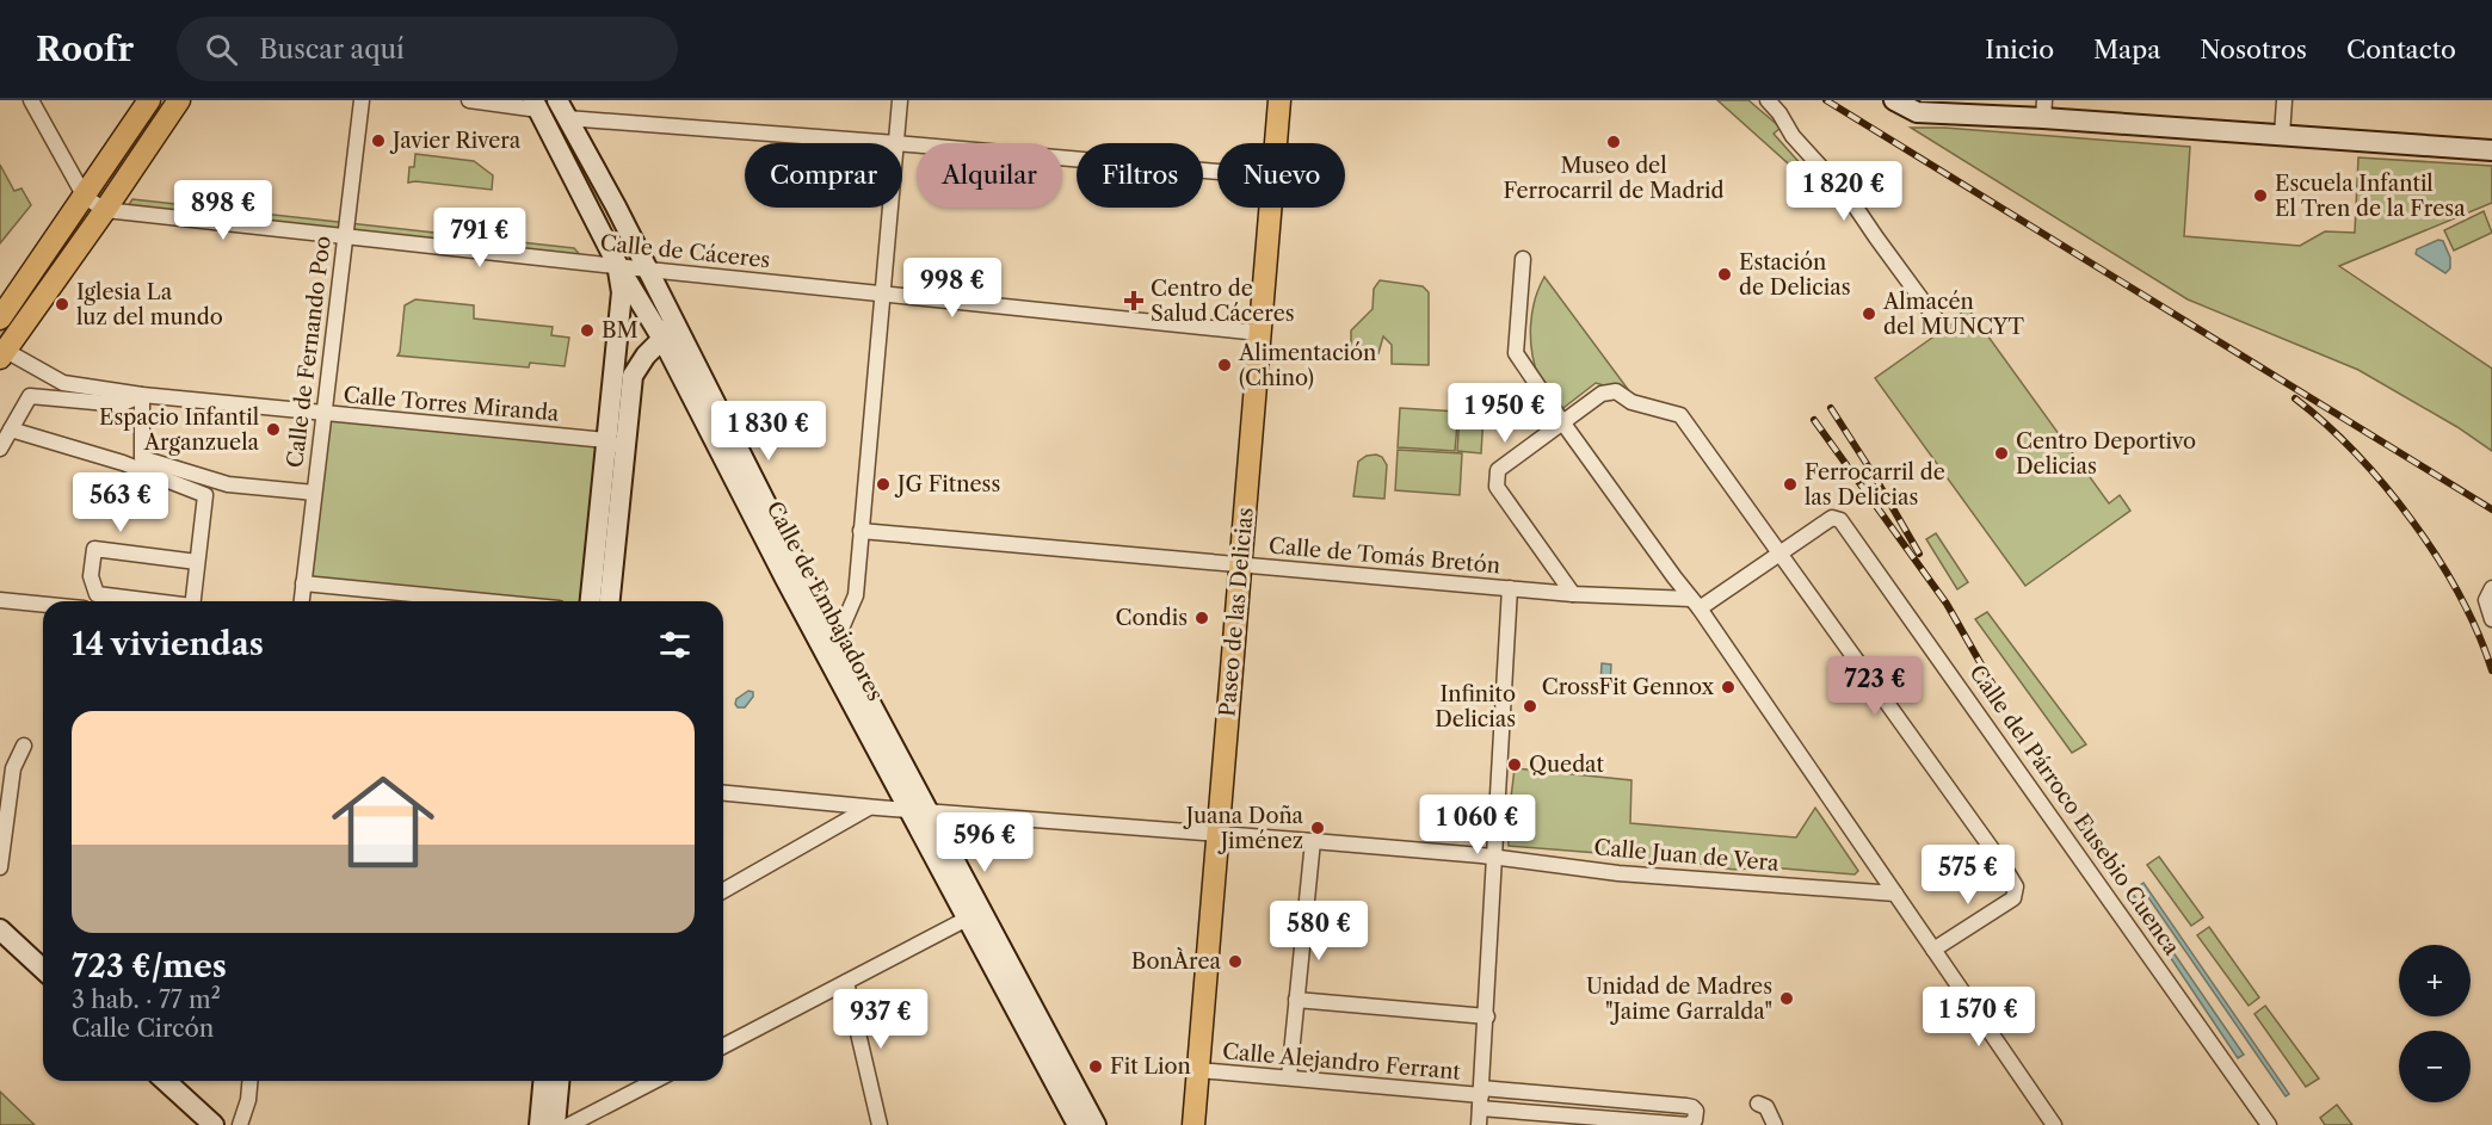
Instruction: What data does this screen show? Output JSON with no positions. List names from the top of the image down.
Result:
{
  "streets": {
    "main road": ["Calle de Embajadores", "Paseo de las Delicias"],
    "street": [
      "Calle de Cáceres",
      "Calle de Fernando Poo",
      "Calle Torres Miranda",
      "Calle de Tomás Bretón",
      "Calle del Párroco Eusebio Cuenca",
      "Calle Juan de Vera",
      "Calle Alejandro Ferrant"
    ]
  },
  "crossings": [
    ["Calle de Cáceres", "Calle de Fernando Poo"],
    ["Calle de Cáceres", "Calle de Embajadores"],
    ["Calle de Cáceres", "Paseo de las Delicias"],
    ["Calle de Fernando Poo", "Calle Torres Miranda"],
    ["Calle de Tomás Bretón", "Paseo de las Delicias"],
    ["Calle de Tomás Bretón", "Calle del Párroco Eusebio Cuenca"],
    ["Calle de Embajadores", "Calle Juan de Vera"],
    ["Paseo de las Delicias", "Calle Juan de Vera"],
    ["Paseo de las Delicias", "Calle Alejandro Ferrant"]
  ],
  "places": {
    "other": [
      "Javier Rivera",
      "Museo del Ferrocarril de Madrid",
      "Escuela Infantil El Tren de la Fresa",
      "Estación de Delicias",
      "Iglesia La luz del mundo",
      "Almacén del MUNCYT",
      "BM",
      "Alimentación (Chino)",
      "Espacio Infantil Arganzuela",
      "Centro Deportivo Delicias",
      "JG Fitness",
      "Ferrocarril de las Delicias",
      "Condis",
      "CrossFit Gennox",
      "Infinito Delicias",
      "Quedat",
      "Juana Doña Jiménez",
      "BonÀrea",
      "Unidad de Madres \"Jaime Garralda\"",
      "Fit Lion"
    ],
    "health": ["Centro de Salud Cáceres"]
  },
  "page": {
    "header": "Roofr",
    "search": "Buscar aquí",
    "nav": [
      "Inicio",
      "Mapa",
      "Nosotros",
      "Contacto"
    ],
    "chip": [
      "Comprar",
      "Alquilar",
      "Filtros",
      "Nuevo"
    ],
    "price": [
      "1 820 €",
      "898 €",
      "791 €",
      "998 €",
      "1 950 €",
      "1 830 €",
      "563 €",
      "723 €",
      "1 060 €",
      "596 €",
      "575 €",
      "580 €",
      "1 570 €",
      "937 €"
    ],
    "heading": "14 viviendas",
    "list": [
      {
        "name": "723 €/mes",
        "note": "3 hab. · 77 m² · Calle Circón"
      }
    ],
    "map_buttons": ["+", "−"]
  }
}
